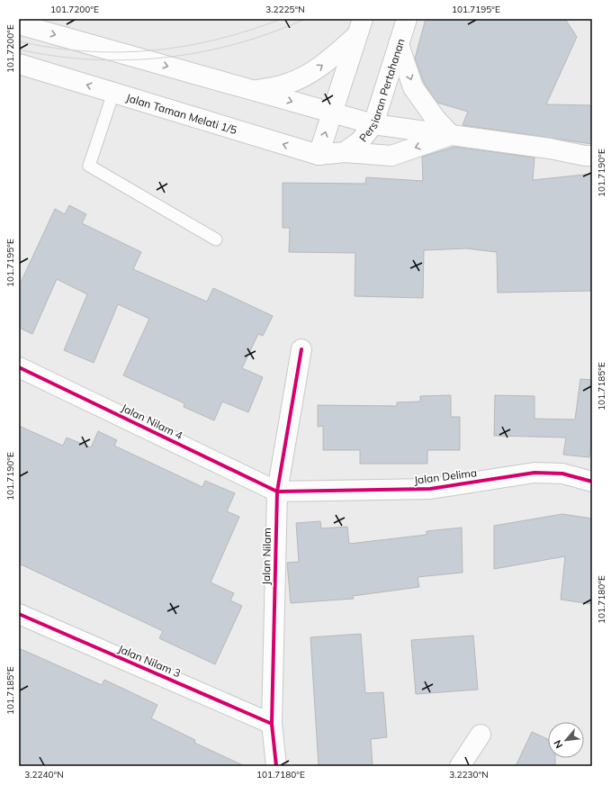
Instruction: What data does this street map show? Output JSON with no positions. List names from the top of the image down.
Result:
{
  "streets": {
    "street": [
      "Persiaran Pertahanan",
      "Jalan Taman Melati 1/5",
      "Jalan Nilam 4",
      "Jalan Delima",
      "Jalan Nilam",
      "Jalan Nilam 3"
    ]
  },
  "crossings": [
    ["Persiaran Pertahanan", "Jalan Taman Melati 1/5"],
    ["Jalan Nilam 4", "Jalan Delima"],
    ["Jalan Nilam 4", "Jalan Nilam"],
    ["Jalan Delima", "Jalan Nilam"],
    ["Jalan Nilam", "Jalan Nilam 3"]
  ],
  "north": "bottom left",
  "coordinates": [
    "101.7200°E",
    "3.2225°N",
    "101.7195°E",
    "101.7190°E",
    "101.7185°E",
    "101.7180°E",
    "3.2240°N",
    "3.2230°N"
  ]
}
